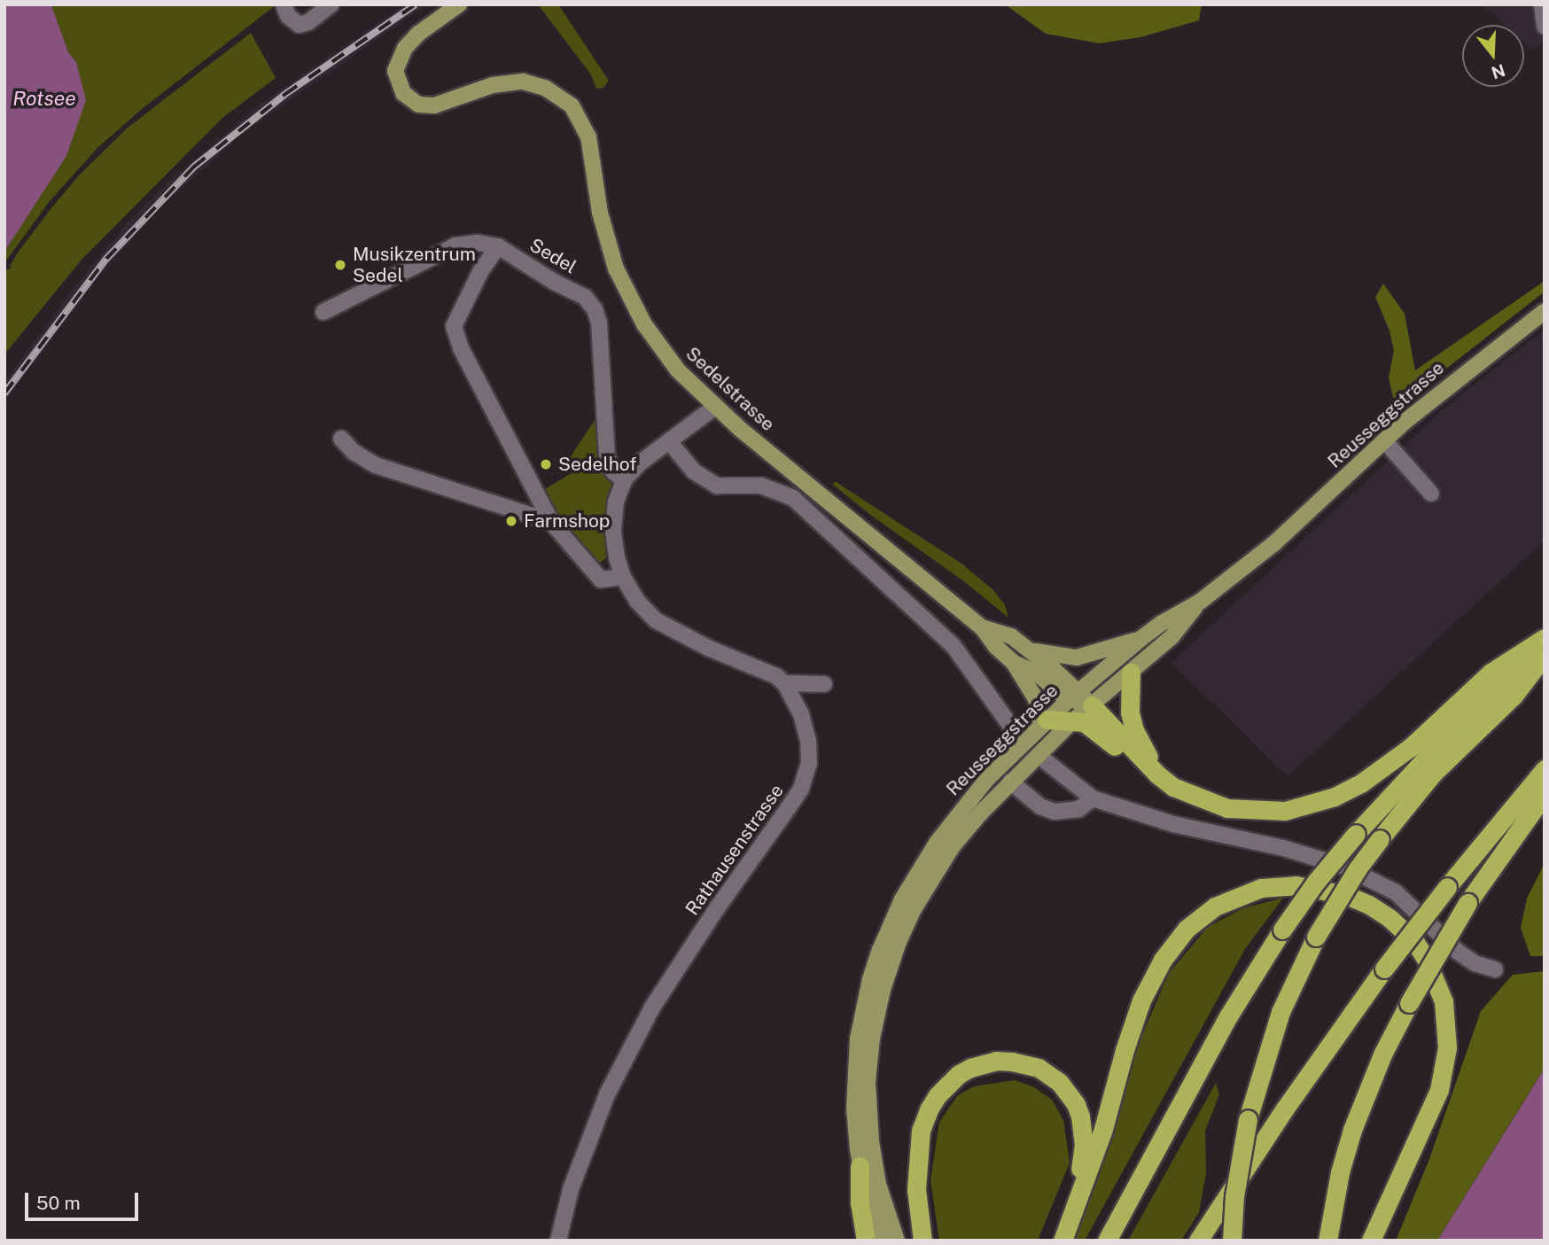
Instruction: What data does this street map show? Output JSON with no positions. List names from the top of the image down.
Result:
{
  "streets": {
    "main road": ["Sedelstrasse", "Reusseggstrasse"],
    "street": ["Sedel", "Rathausenstrasse"]
  },
  "crossings": [
    ["Sedelstrasse", "Reusseggstrasse"]
  ],
  "water": ["Rotsee"],
  "places": ["Musikzentrum Sedel", "Sedelhof", "Farmshop"],
  "scale_bar": "50 m",
  "north": "bottom"
}
